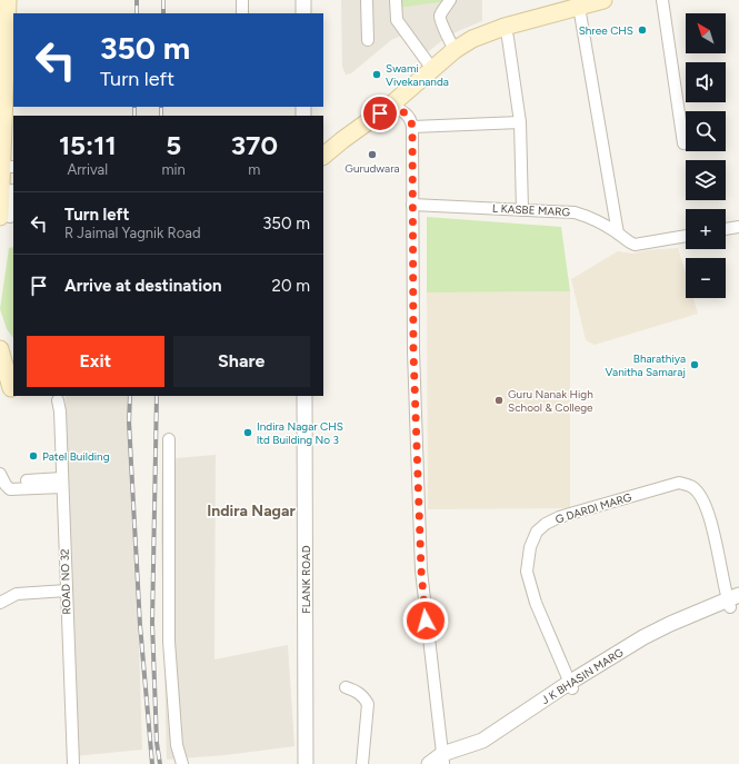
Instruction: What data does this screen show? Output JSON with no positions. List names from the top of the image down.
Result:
{
  "streets": {
    "street": [
      "L KASBE MARG",
      "G DARDI MARG",
      "FLANK ROAD",
      "ROAD NO 32",
      "J K BHASIN MARG"
    ]
  },
  "crossings": [
    ["G DARDI MARG", "J K BHASIN MARG"]
  ],
  "districts": ["Indira Nagar"],
  "places": [
    "Shree CHS",
    "Swami Vivekananda",
    "Gurudwara",
    "Bharathiya Vanitha Samaraj",
    "Guru Nanak High School & College",
    "Indira Nagar CHS ltd Building No 3",
    "Patel Building"
  ],
  "north": "top left",
  "page": {
    "map_buttons": ["+", "−"],
    "turn": ["350 m", "Turn left"],
    "eta": [
      "15:11",
      "Arrival",
      "5",
      "min",
      "370",
      "m"
    ],
    "list": [
      {
        "name": "Turn left",
        "note": "R Jaimal Yagnik Road",
        "value": "350 m"
      },
      {
        "name": "Arrive at destination",
        "value": "20 m"
      }
    ],
    "buttons": ["Exit", "Share"]
  }
}
